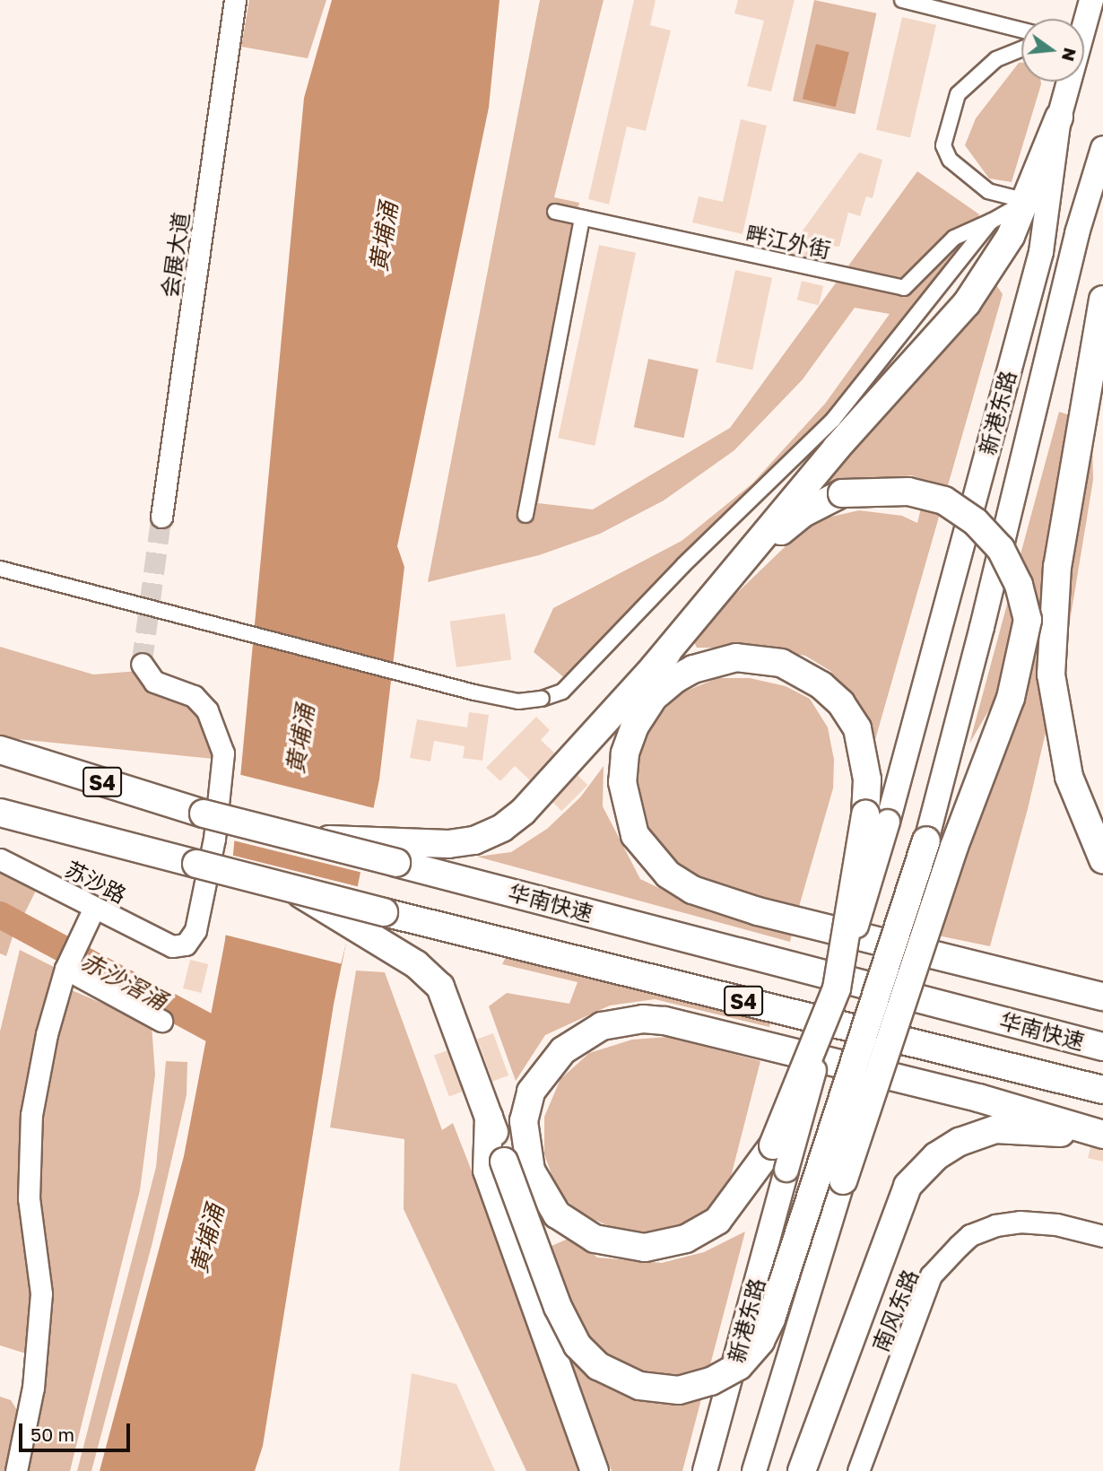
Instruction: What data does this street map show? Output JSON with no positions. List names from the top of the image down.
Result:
{
  "streets": {
    "highway": ["S4", "华南快速"],
    "main road": ["新港东路"],
    "street": [
      "畔江外街",
      "会展大道",
      "苏沙路",
      "南风东路"
    ]
  },
  "water": ["黄埔涌", "赤沙滘涌"],
  "scale_bar": "50 m",
  "north": "right"
}
